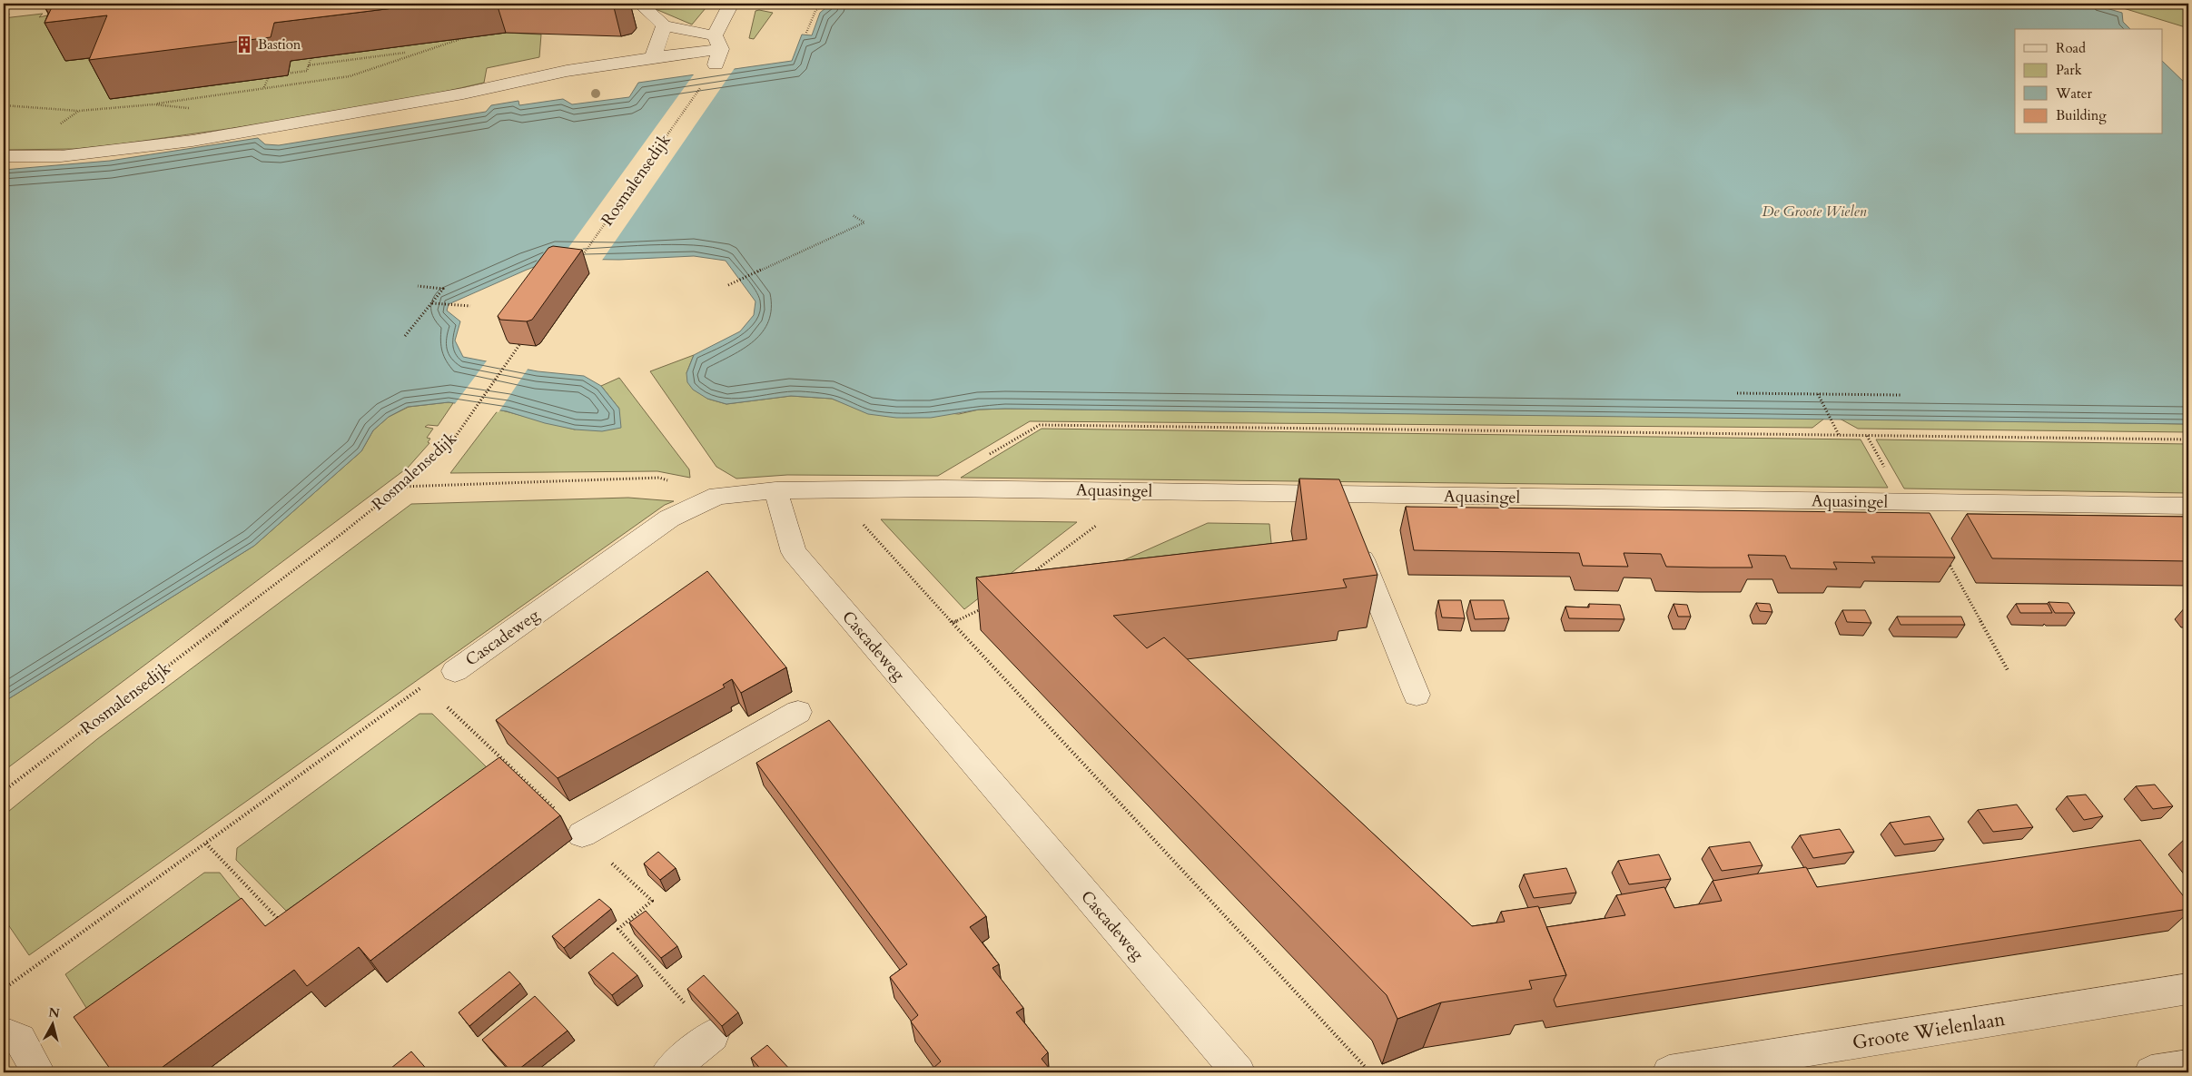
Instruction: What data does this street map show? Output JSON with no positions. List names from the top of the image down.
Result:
{
  "streets": {
    "street": ["Aquasingel", "Cascadeweg", "Groote Wielenlaan"],
    "path": ["Rosmalensedijk"]
  },
  "crossings": [
    ["Aquasingel", "Cascadeweg"]
  ],
  "water": ["De Groote Wielen"],
  "places": {
    "building": ["Bastion"]
  },
  "legend": [
    "Road",
    "Park",
    "Water",
    "Building"
  ],
  "north": "top"
}
